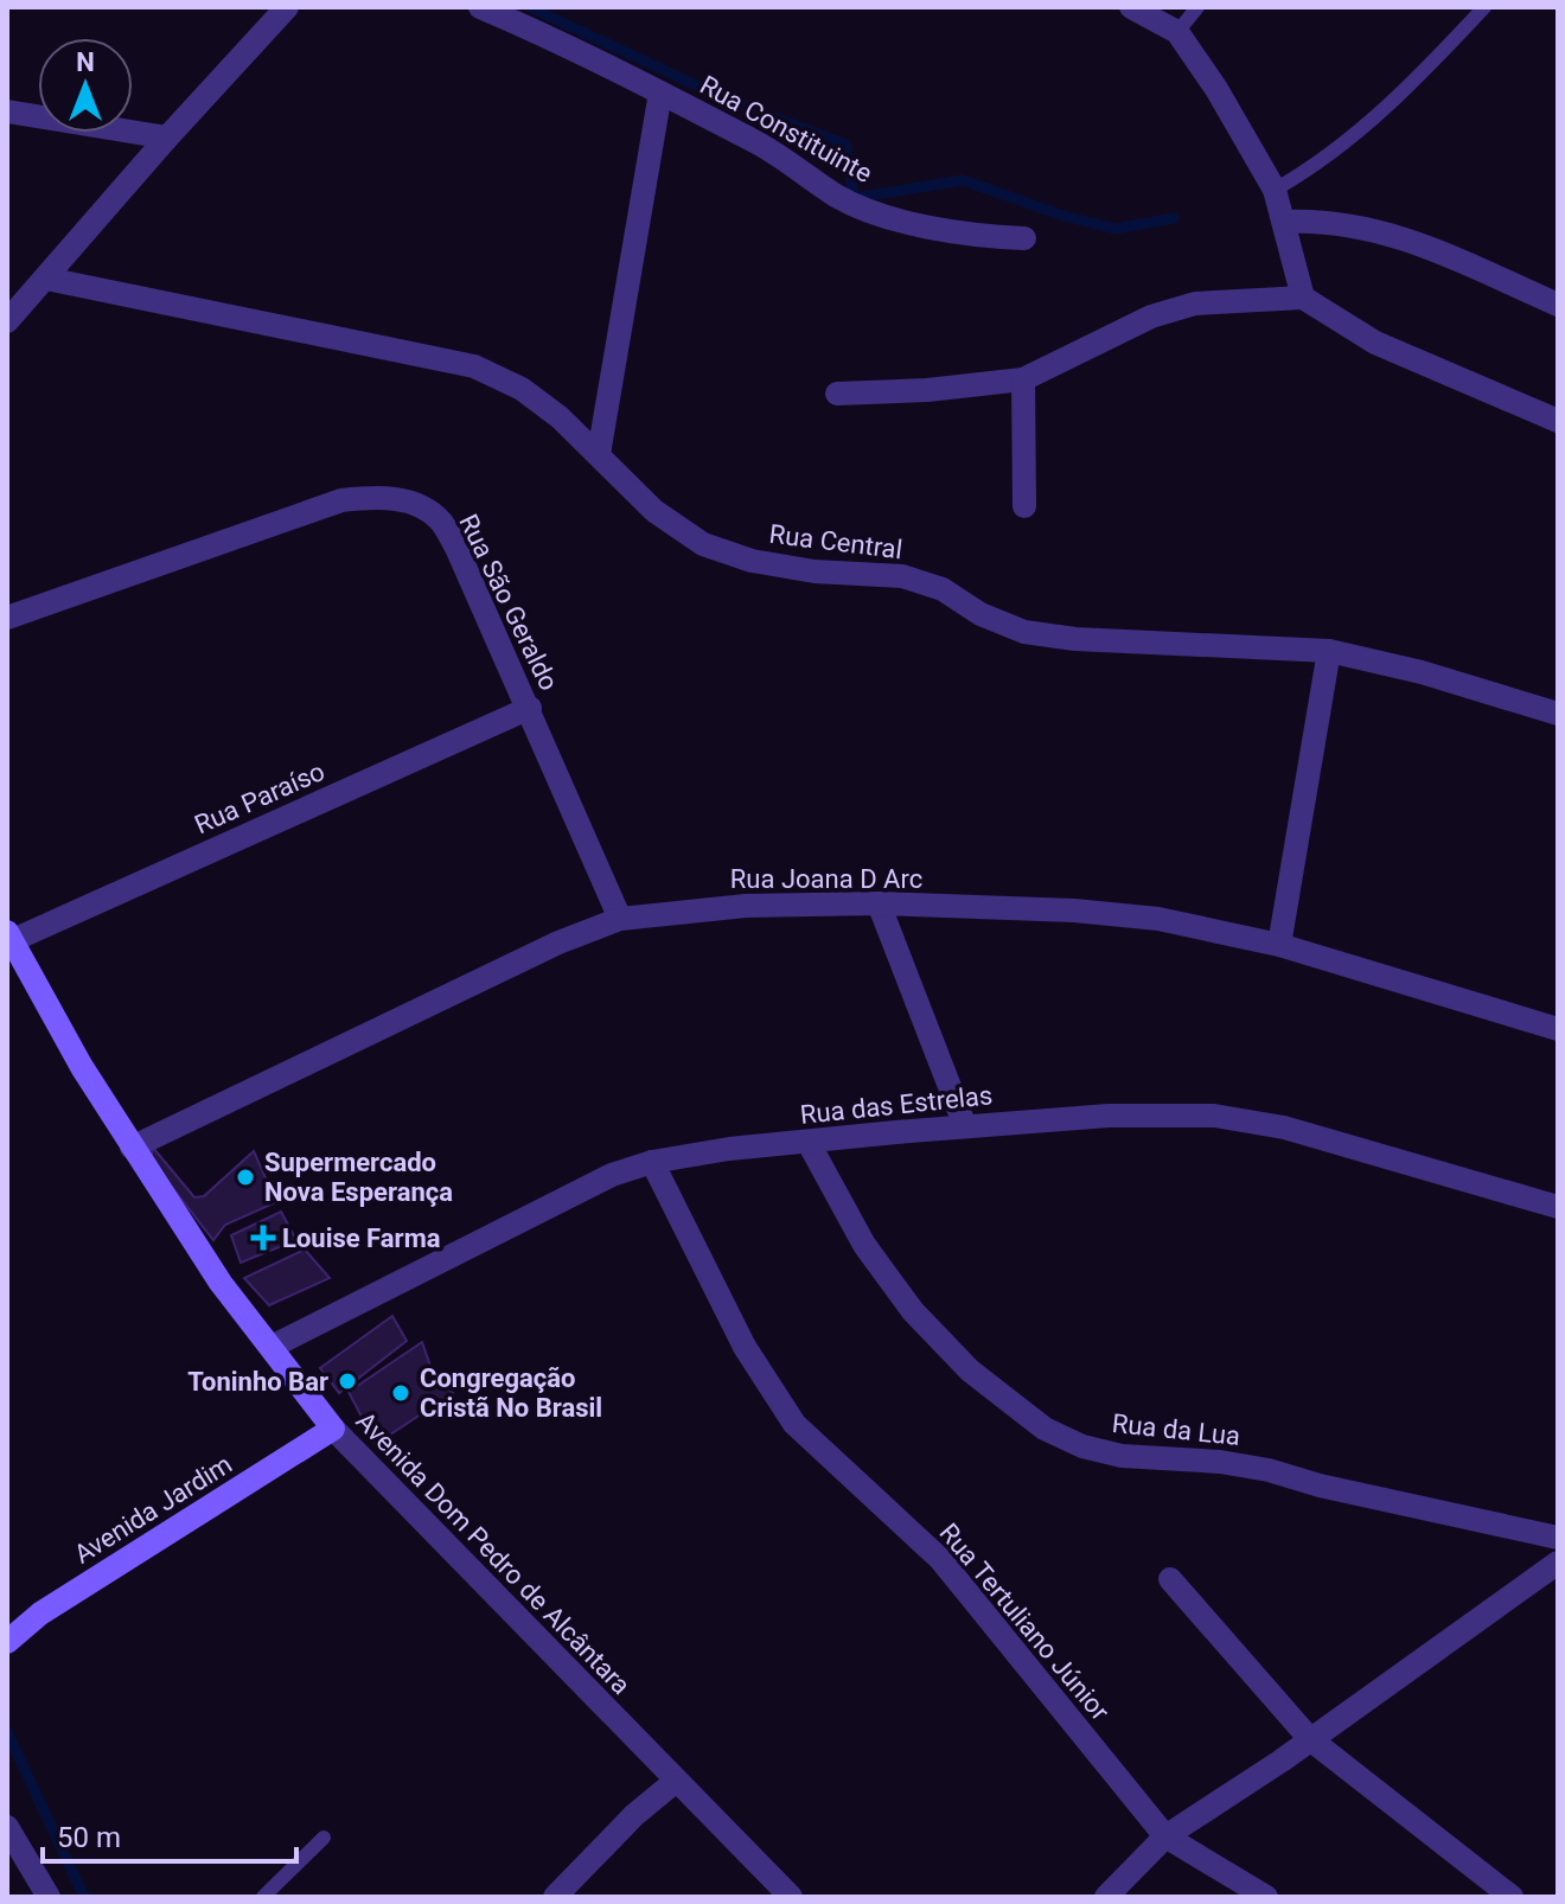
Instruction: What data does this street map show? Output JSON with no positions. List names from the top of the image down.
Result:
{
  "streets": {
    "street": [
      "Rua Constituinte",
      "Rua Central",
      "Rua São Geraldo",
      "Rua Paraíso",
      "Rua Joana D Arc",
      "Rua das Estrelas",
      "Rua da Lua",
      "Avenida Jardim",
      "Avenida Dom Pedro de Alcântara",
      "Rua Tertuliano Júnior"
    ]
  },
  "crossings": [
    ["Rua São Geraldo", "Rua Paraíso"],
    ["Rua São Geraldo", "Rua Joana D Arc"],
    ["Rua Paraíso", "Avenida Dom Pedro de Alcântara"],
    ["Rua Joana D Arc", "Avenida Dom Pedro de Alcântara"],
    ["Rua das Estrelas", "Rua da Lua"],
    ["Rua das Estrelas", "Avenida Dom Pedro de Alcântara"],
    ["Rua das Estrelas", "Rua Tertuliano Júnior"],
    ["Avenida Jardim", "Avenida Dom Pedro de Alcântara"]
  ],
  "places": {
    "other": ["Supermercado Nova Esperança", "Toninho Bar", "Congregação Cristã No Brasil"],
    "health": ["Louise Farma"]
  },
  "scale_bar": "50 m",
  "north": "top"
}
